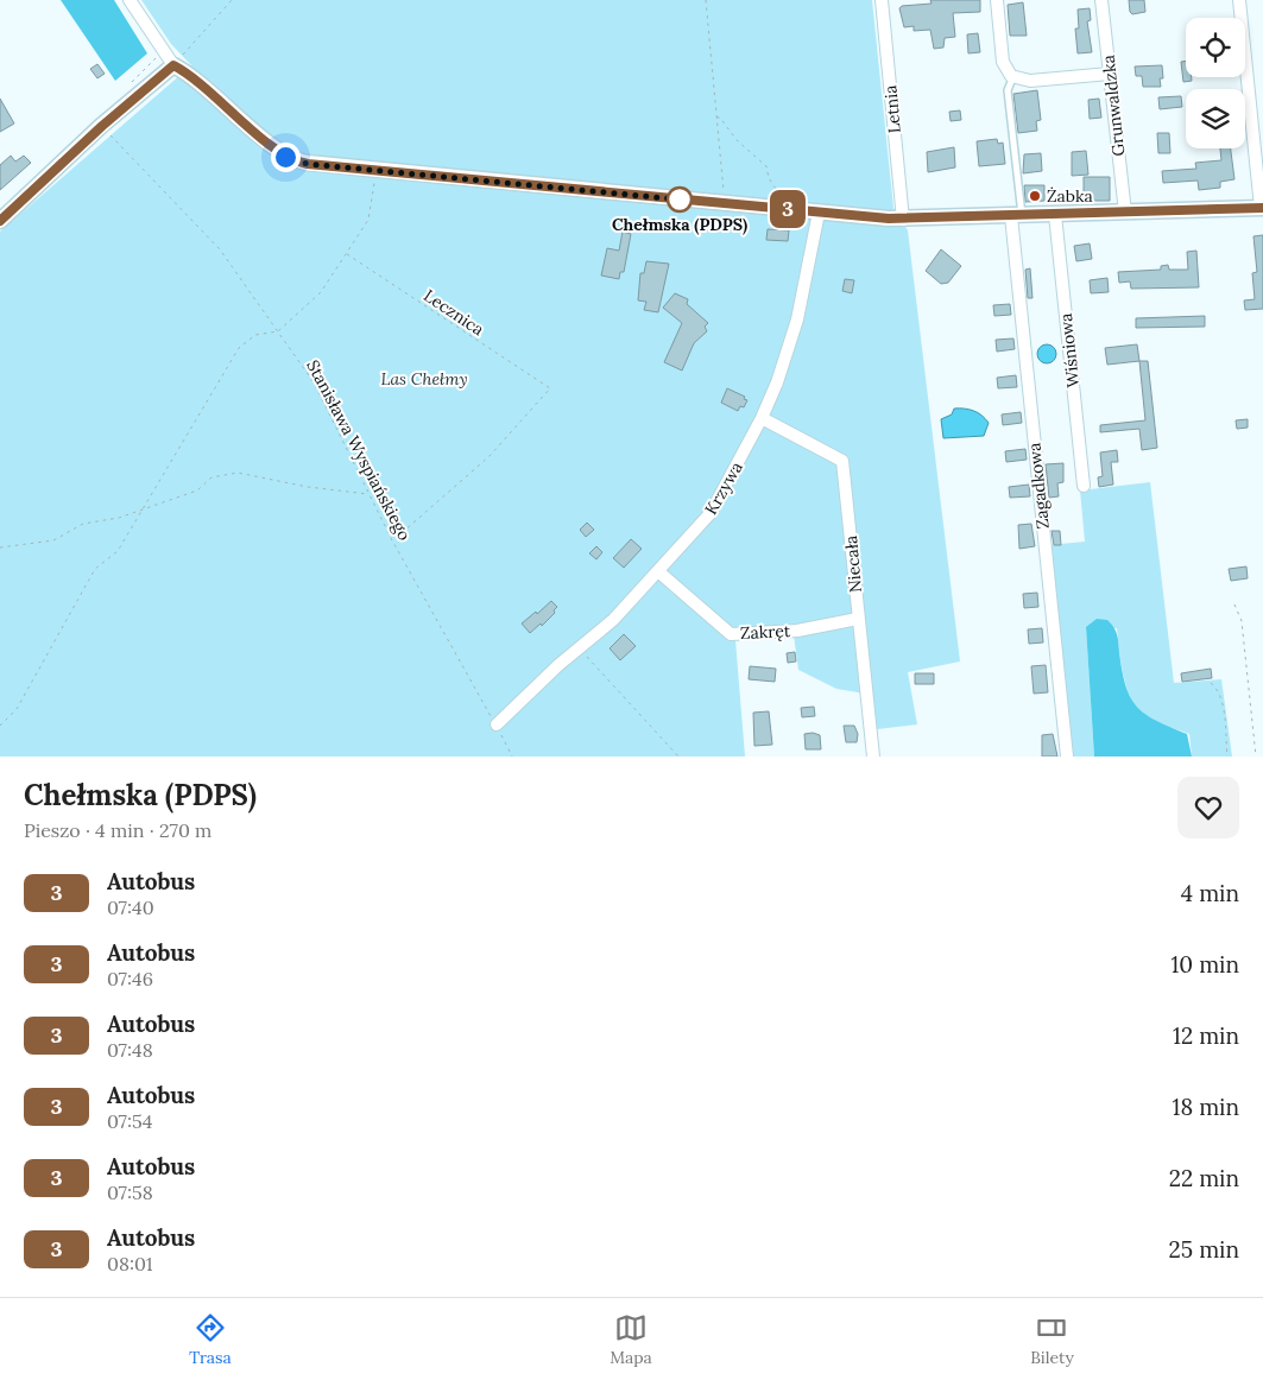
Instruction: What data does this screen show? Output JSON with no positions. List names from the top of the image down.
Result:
{
  "streets": {
    "street": [
      "Grunwaldzka",
      "Letnia",
      "Wiśniowa",
      "Zagadkowa",
      "Krzywa",
      "Niecała",
      "Zakręt"
    ],
    "path": ["Lecznica", "Stanisława Wyspiańskiego"]
  },
  "crossings": [
    ["Lecznica", "Stanisława Wyspiańskiego"],
    ["Stanisława Wyspiańskiego", "Krzywa"],
    ["Krzywa", "Niecała"],
    ["Krzywa", "Zakręt"],
    ["Niecała", "Zakręt"]
  ],
  "parks": ["Las Chełmy"],
  "places": ["Żabka", "Chełmska (PDPS)"],
  "lines": ["bus line 3"],
  "page": {
    "on_map": "3",
    "heading": ["Chełmska (PDPS)", "Pieszo · 4 min · 270 m"],
    "list": [
      {
        "mark": "3",
        "name": "Autobus",
        "note": "07:40",
        "value": "4 min"
      },
      {
        "mark": "3",
        "name": "Autobus",
        "note": "07:46",
        "value": "10 min"
      },
      {
        "mark": "3",
        "name": "Autobus",
        "note": "07:48",
        "value": "12 min"
      },
      {
        "mark": "3",
        "name": "Autobus",
        "note": "07:54",
        "value": "18 min"
      },
      {
        "mark": "3",
        "name": "Autobus",
        "note": "07:58",
        "value": "22 min"
      },
      {
        "mark": "3",
        "name": "Autobus",
        "note": "08:01",
        "value": "25 min"
      }
    ],
    "tabs": ["Trasa", "Mapa", "Bilety"]
  }
}
